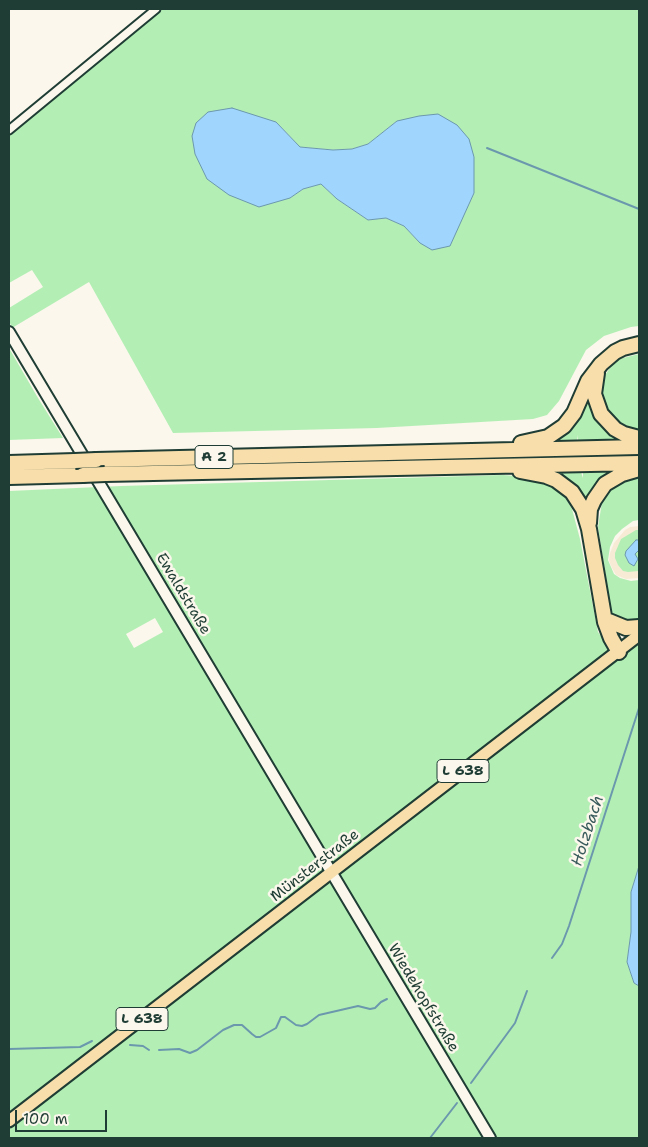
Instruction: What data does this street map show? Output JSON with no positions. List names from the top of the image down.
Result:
{
  "streets": {
    "highway": ["A 2"],
    "main road": [
      "Ewaldstraße",
      "L 638",
      "Münsterstraße",
      "Wiedehopfstraße"
    ]
  },
  "crossings": [
    ["Ewaldstraße", "Münsterstraße"],
    ["Ewaldstraße", "Wiedehopfstraße"],
    ["Münsterstraße", "Wiedehopfstraße"]
  ],
  "water": ["Holzbach"],
  "scale_bar": "100 m"
}
